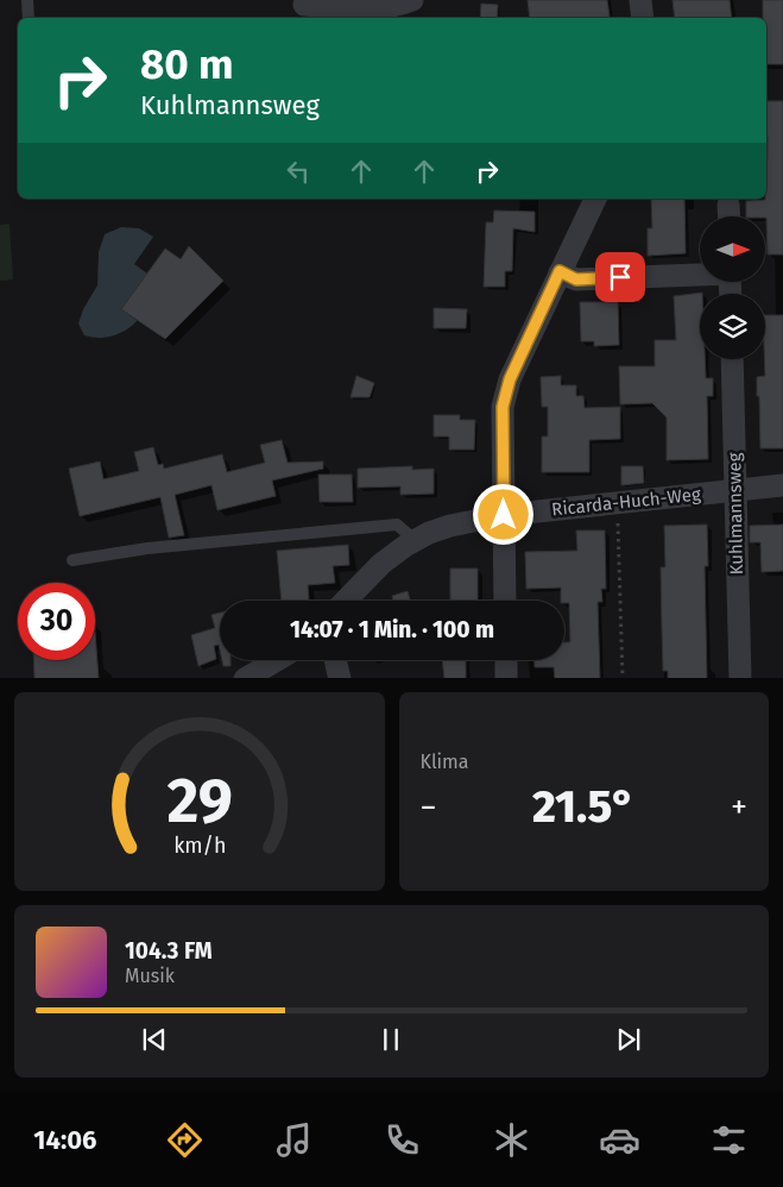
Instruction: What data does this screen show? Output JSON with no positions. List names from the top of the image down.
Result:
{
  "streets": {
    "street": ["Ricarda-Huch-Weg", "Kuhlmannsweg"]
  },
  "crossings": [
    ["Ricarda-Huch-Weg", "Kuhlmannsweg"]
  ],
  "north": "right",
  "page": {
    "turn": ["80 m", "Kuhlmannsweg"],
    "limit": "30",
    "trip": "14:07 · 1 Min. · 100 m",
    "tile": "Klima",
    "heat": ["−", "21.5°", "+"],
    "song": ["104.3 FM", "Musik"],
    "tabs": "14:06",
    "gauge": ["29", "km/h"]
  }
}
